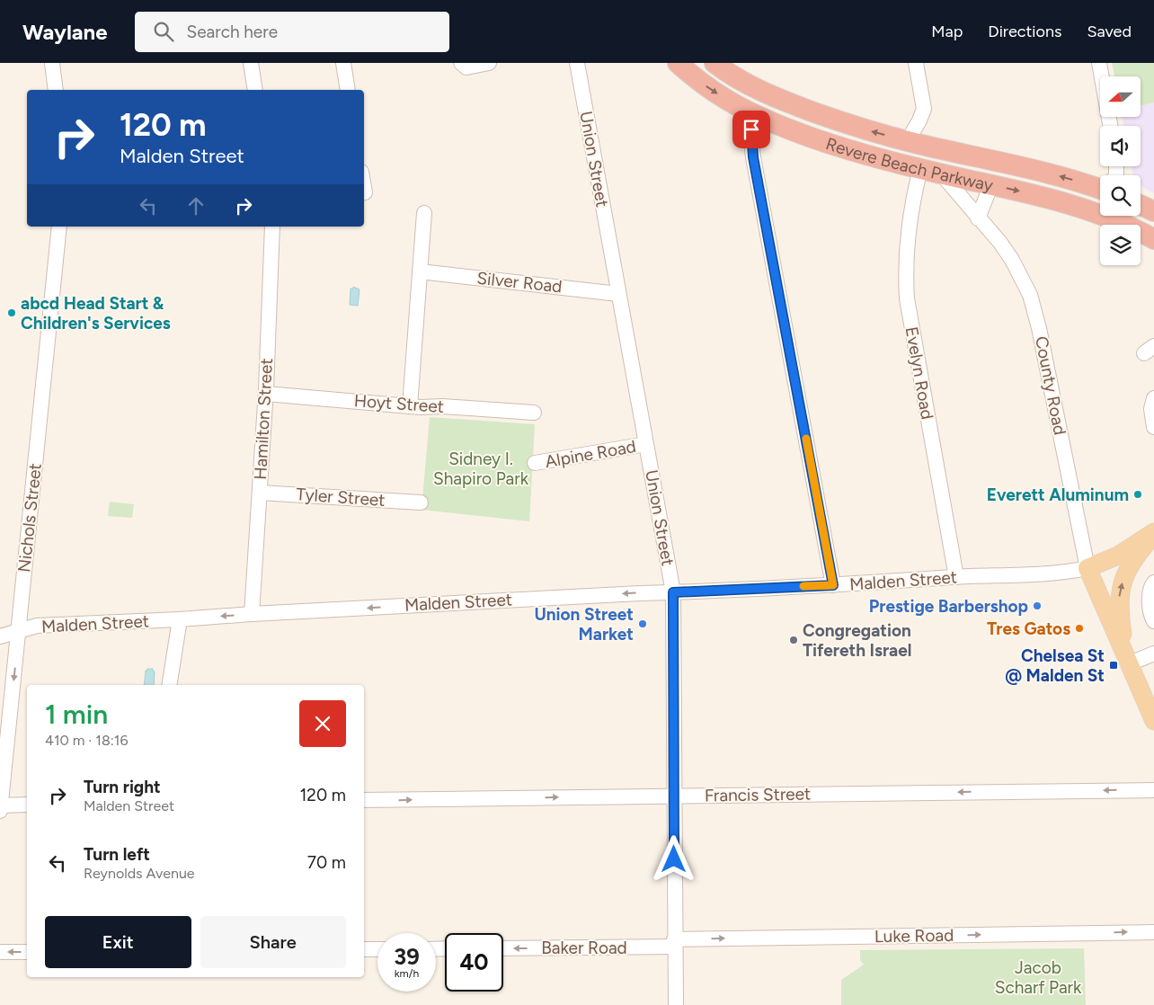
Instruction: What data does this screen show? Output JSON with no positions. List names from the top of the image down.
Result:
{
  "streets": {
    "highway": ["Revere Beach Parkway"],
    "street": [
      "Union Street",
      "Silver Road",
      "Evelyn Road",
      "County Road",
      "Hoyt Street",
      "Hamilton Street",
      "Alpine Road",
      "Tyler Street",
      "Nichols Street",
      "Malden Street",
      "Francis Street",
      "Luke Road",
      "Baker Road"
    ]
  },
  "crossings": [
    ["Union Street", "Silver Road"],
    ["Union Street", "Alpine Road"],
    ["Union Street", "Malden Street"],
    ["Union Street", "Francis Street"],
    ["Union Street", "Luke Road"],
    ["Union Street", "Baker Road"],
    ["Revere Beach Parkway", "Evelyn Road"],
    ["Revere Beach Parkway", "County Road"],
    ["Evelyn Road", "Malden Street"],
    ["County Road", "Malden Street"],
    ["Hoyt Street", "Hamilton Street"],
    ["Hamilton Street", "Tyler Street"],
    ["Hamilton Street", "Malden Street"],
    ["Nichols Street", "Malden Street"],
    ["Luke Road", "Baker Road"]
  ],
  "one_way": ["Malden Street", "Luke Road", "Baker Road"],
  "parks": ["Sidney I. Shapiro Park", "Jacob Scharf Park"],
  "places": {
    "other": [
      "abcd Head Start & Children's Services",
      "Everett Aluminum",
      "Prestige Barbershop",
      "Union Street Market",
      "Tres Gatos",
      "Congregation Tifereth Israel"
    ],
    "transit": ["Chelsea St @ Malden St"]
  },
  "north": "left",
  "page": {
    "header": "Waylane",
    "search": "Search here",
    "nav": ["Map", "Directions", "Saved"],
    "turn": ["120 m", "Malden Street"],
    "heading": ["1 min", "410 m · 18:16"],
    "list": [
      {
        "name": "Turn right",
        "note": "Malden Street",
        "value": "120 m"
      },
      {
        "name": "Turn left",
        "note": "Reynolds Avenue",
        "value": "70 m"
      }
    ],
    "buttons": ["Exit", "Share"],
    "speed": "39 km/h",
    "limit": "40"
  }
}
